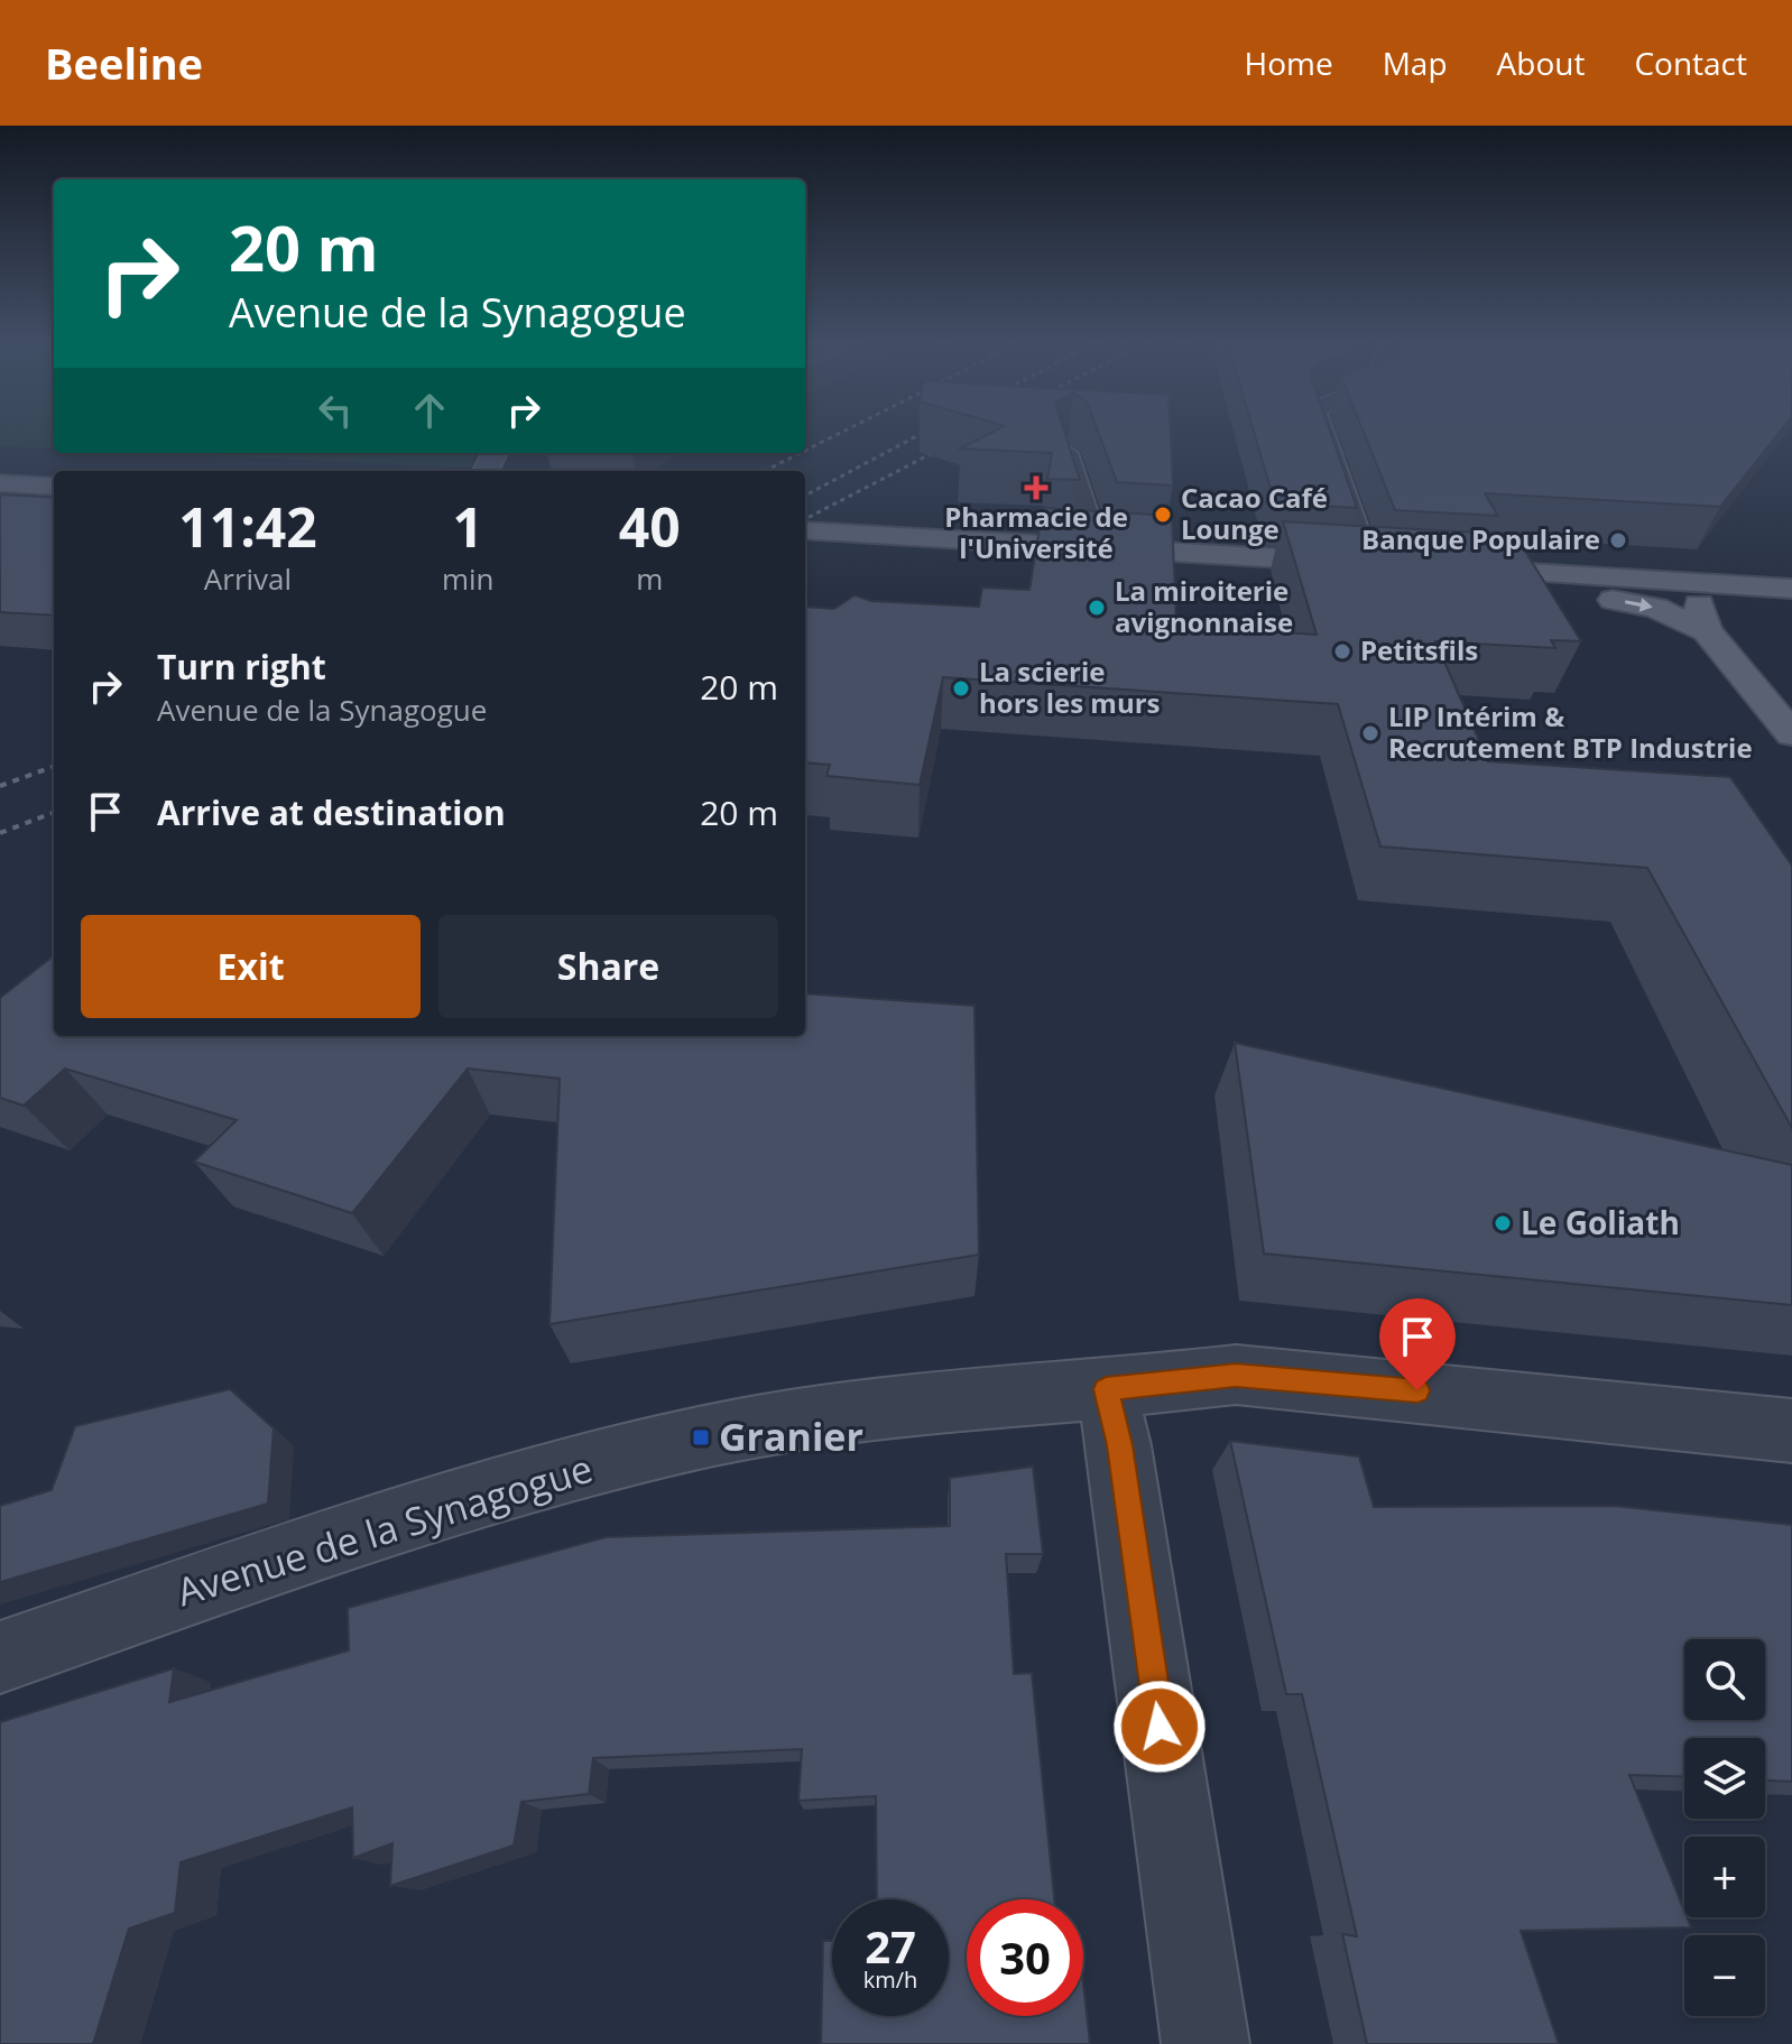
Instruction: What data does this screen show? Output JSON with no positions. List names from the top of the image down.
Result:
{
  "streets": {
    "street": ["Avenue de la Synagogue"]
  },
  "places": {
    "health": ["Pharmacie de l'Université"],
    "other": [
      "Cacao Café Lounge",
      "Banque Populaire",
      "La miroiterie avignonnaise",
      "Petitsfils",
      "La scierie hors les murs",
      "LIP Intérim & Recrutement BTP Industrie",
      "Le Goliath"
    ],
    "transit": ["Granier"]
  },
  "page": {
    "header": "Beeline",
    "nav": [
      "Home",
      "Map",
      "About",
      "Contact"
    ],
    "turn": ["20 m", "Avenue de la Synagogue"],
    "eta": [
      "11:42",
      "Arrival",
      "1",
      "min",
      "40",
      "m"
    ],
    "list": [
      {
        "name": "Turn right",
        "note": "Avenue de la Synagogue",
        "value": "20 m"
      },
      {
        "name": "Arrive at destination",
        "value": "20 m"
      }
    ],
    "buttons": ["Exit", "Share"],
    "map_buttons": ["+", "−"],
    "speed": "27 km/h",
    "limit": "30"
  }
}
